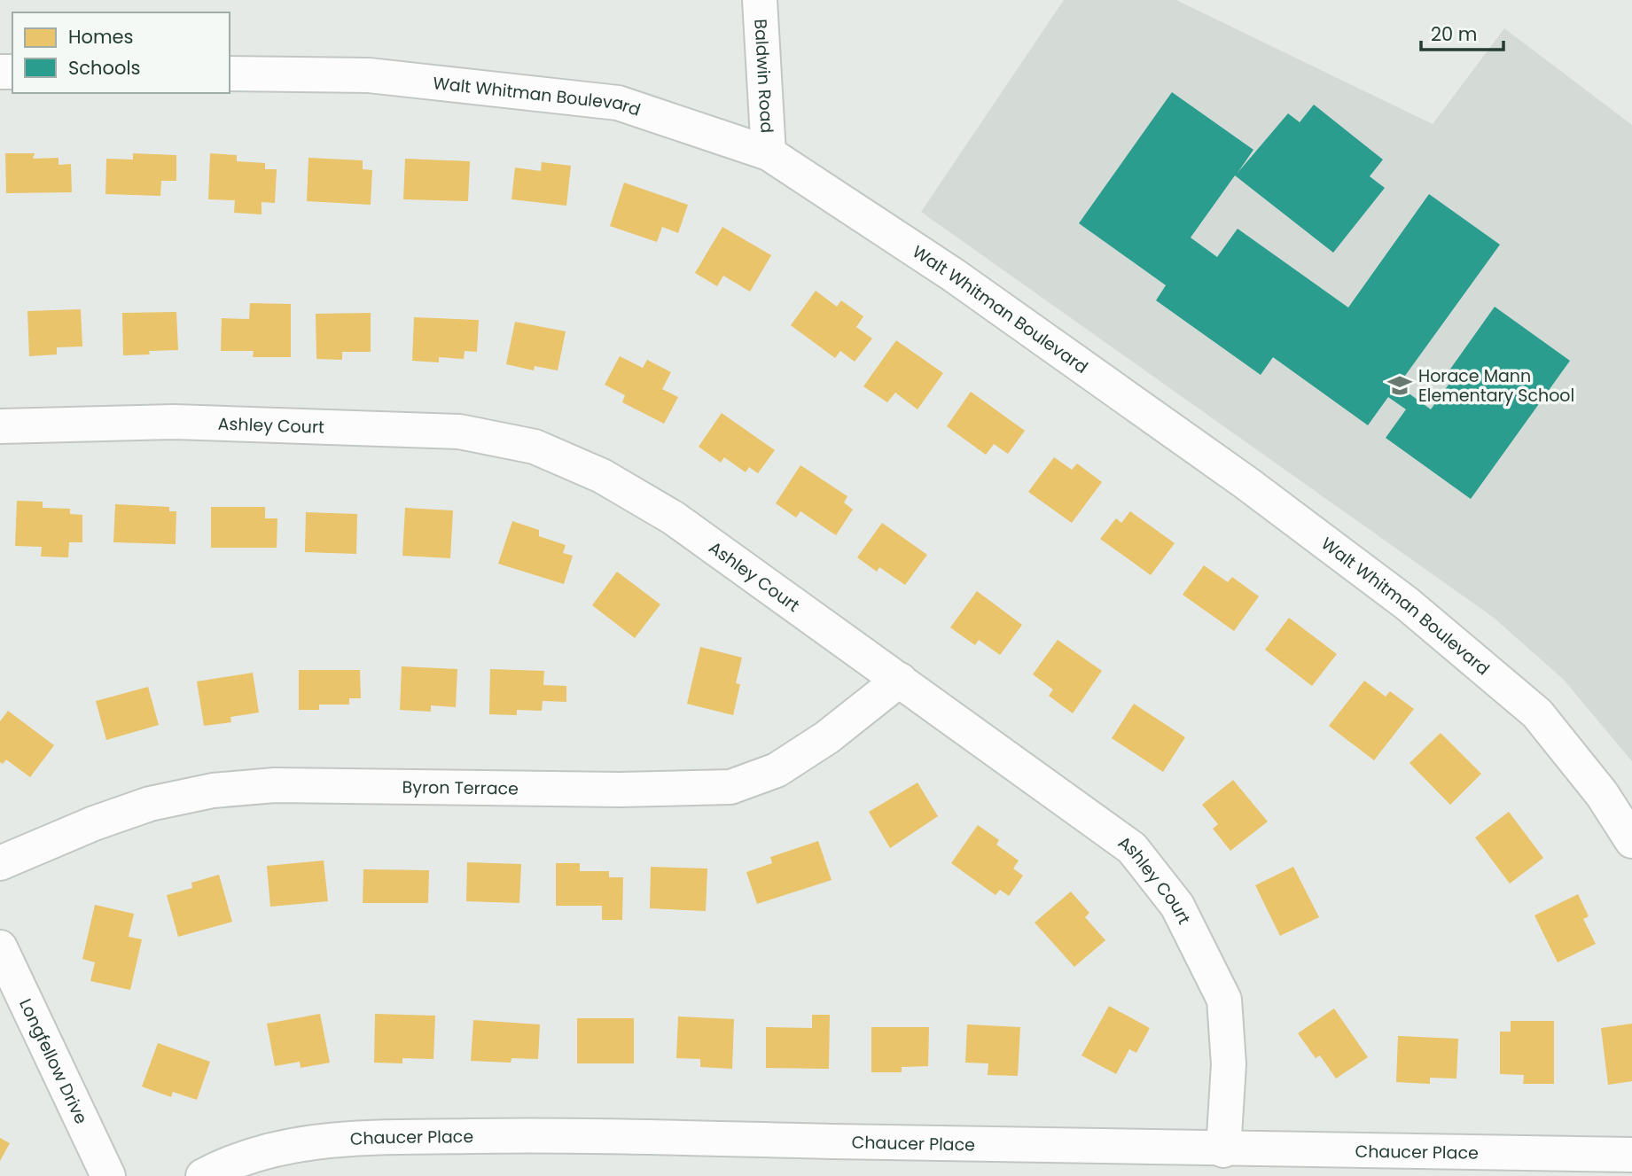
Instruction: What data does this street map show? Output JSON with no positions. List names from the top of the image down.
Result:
{
  "streets": {
    "street": [
      "Baldwin Road",
      "Walt Whitman Boulevard",
      "Ashley Court",
      "Byron Terrace",
      "Longfellow Drive",
      "Chaucer Place"
    ]
  },
  "crossings": [
    ["Baldwin Road", "Walt Whitman Boulevard"],
    ["Ashley Court", "Byron Terrace"],
    ["Ashley Court", "Chaucer Place"]
  ],
  "places": {
    "school or university": ["Horace Mann Elementary School"]
  },
  "legend": ["Homes", "Schools"],
  "scale_bar": "20 m"
}
